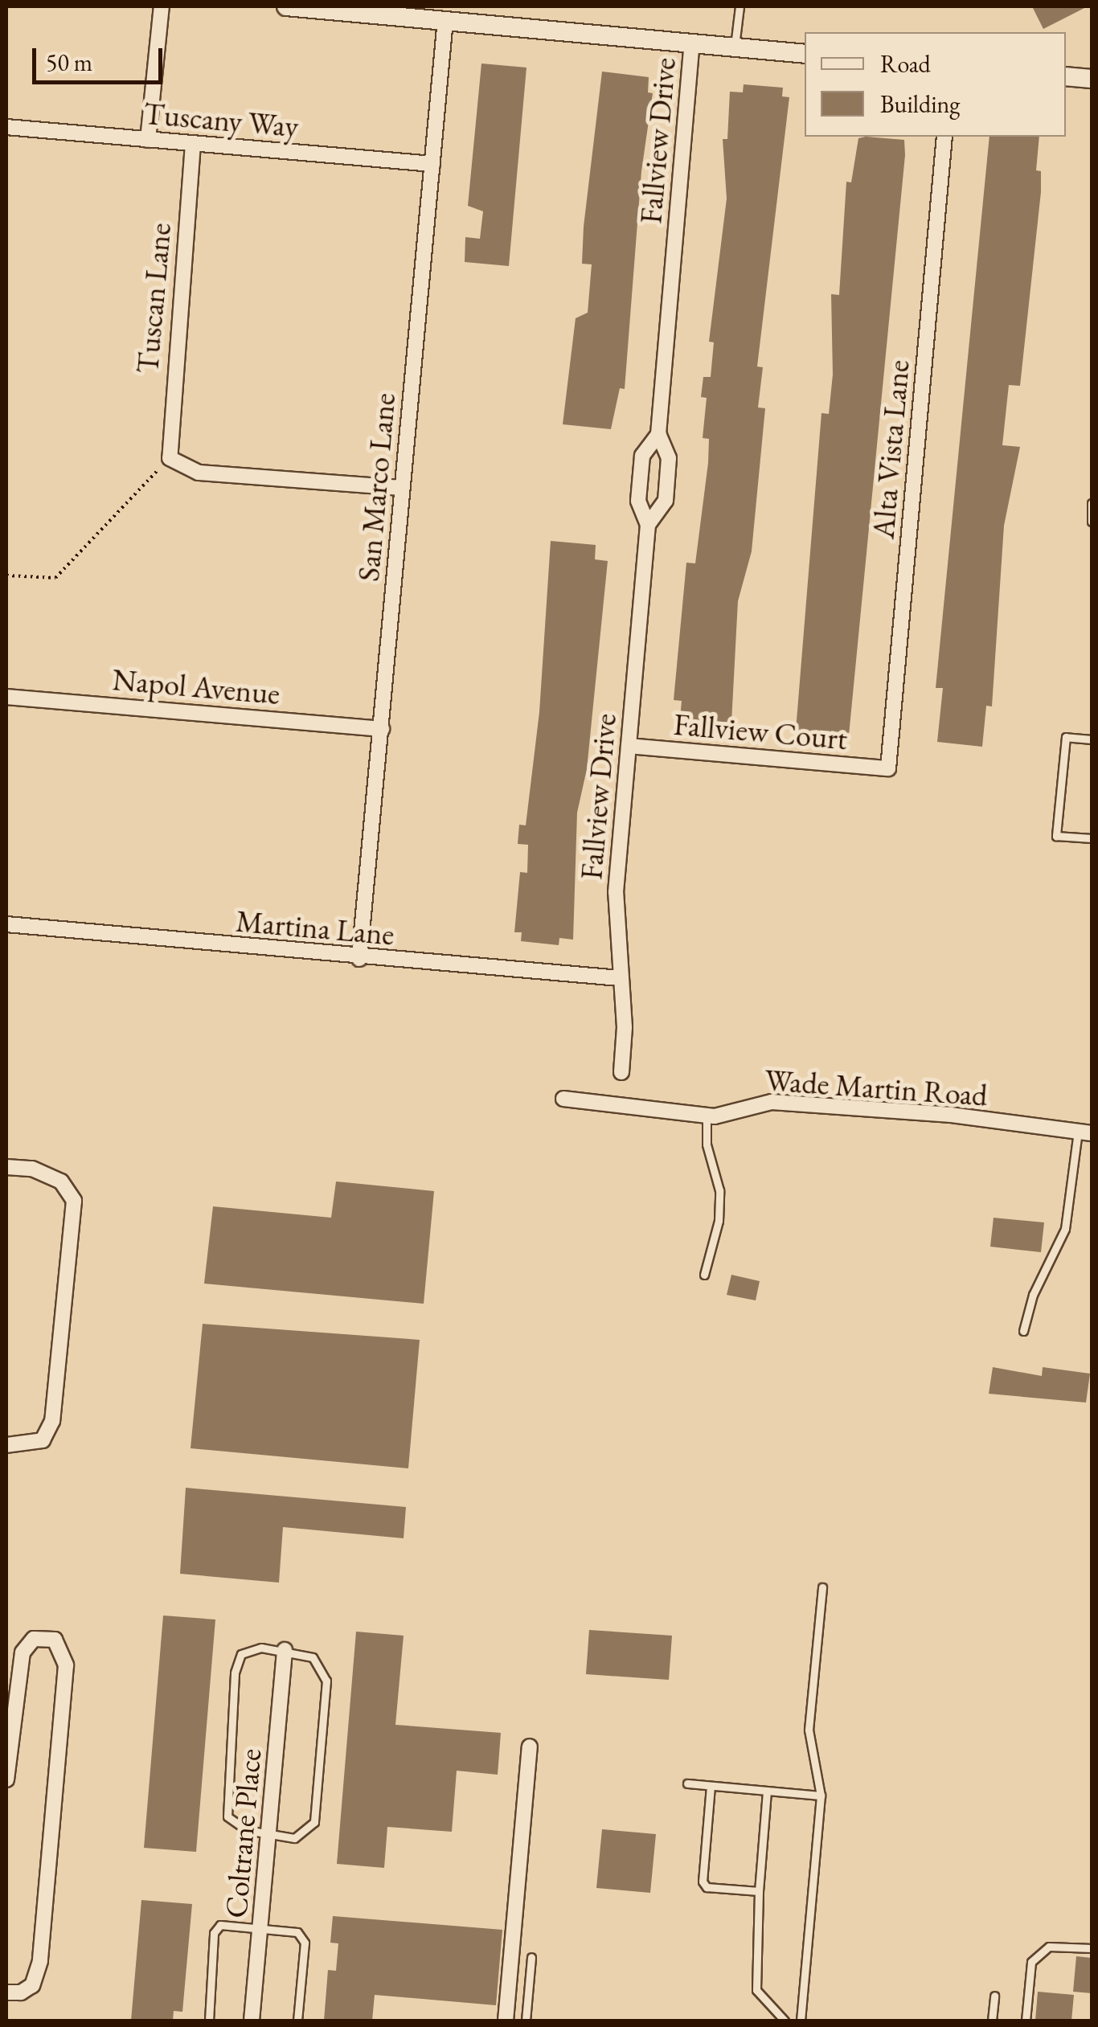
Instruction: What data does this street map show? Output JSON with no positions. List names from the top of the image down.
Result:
{
  "streets": {
    "street": [
      "Tuscany Way",
      "Fallview Drive",
      "Tuscan Lane",
      "Alta Vista Lane",
      "San Marco Lane",
      "Napol Avenue",
      "Fallview Court",
      "Martina Lane",
      "Wade Martin Road",
      "Coltrane Place"
    ]
  },
  "crossings": [
    ["Tuscany Way", "Tuscan Lane"],
    ["Tuscany Way", "San Marco Lane"],
    ["Fallview Drive", "Fallview Court"],
    ["Fallview Drive", "Martina Lane"],
    ["Alta Vista Lane", "Fallview Court"],
    ["San Marco Lane", "Napol Avenue"],
    ["San Marco Lane", "Martina Lane"]
  ],
  "legend": ["Road", "Building"],
  "scale_bar": "50 m"
}
